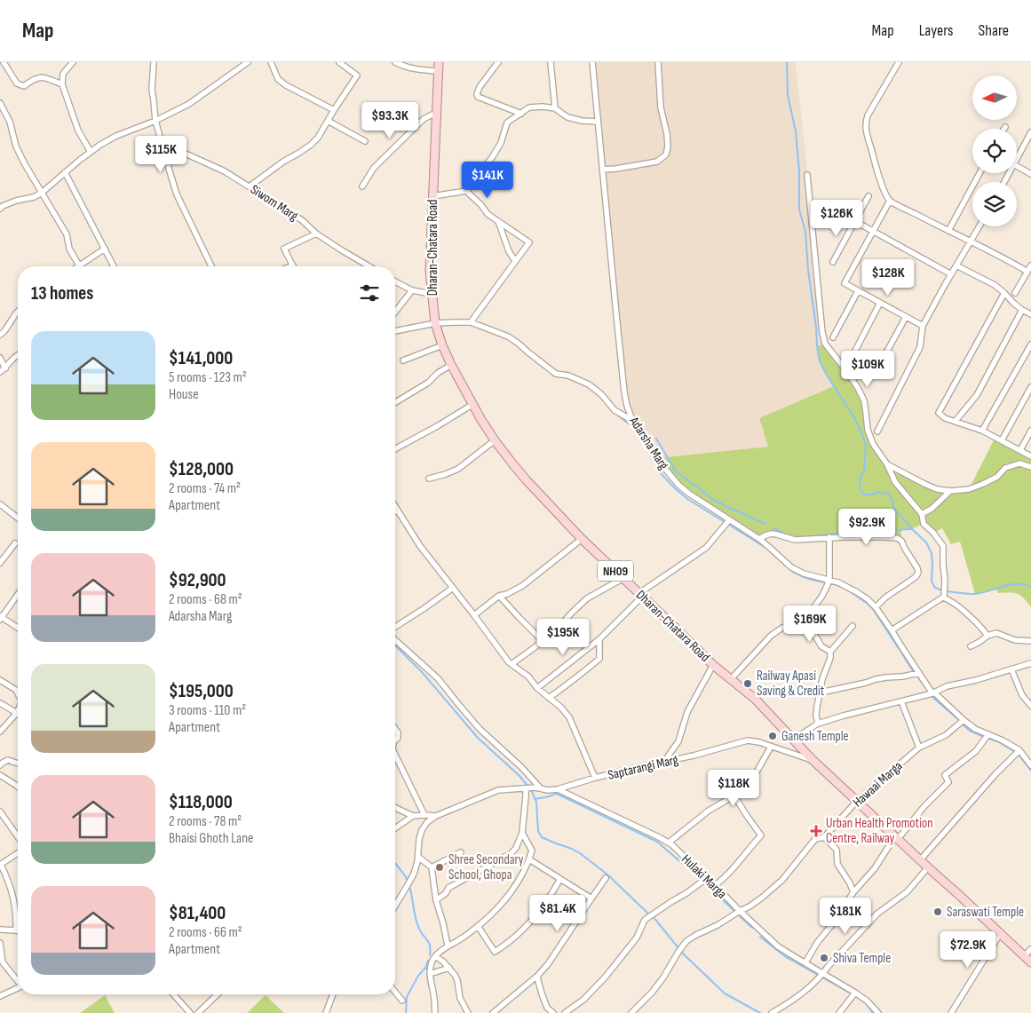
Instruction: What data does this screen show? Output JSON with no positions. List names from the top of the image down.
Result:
{
  "streets": {
    "main road": ["Dharan-Chatara Road", "NH09"],
    "street": [
      "Siwom Marg",
      "Adarsha Marg",
      "Saptarangi Marg",
      "Hawaai Marga",
      "Hulaki Marga"
    ]
  },
  "crossings": [
    ["Dharan-Chatara Road", "Saptarangi Marg"],
    ["Dharan-Chatara Road", "Hawaai Marga"],
    ["Adarsha Marg", "Hawaai Marga"],
    ["Saptarangi Marg", "Hulaki Marga"],
    ["Hawaai Marga", "Hulaki Marga"]
  ],
  "places": {
    "other": [
      "Railway Apasi Saving & Credit",
      "Ganesh Temple",
      "Shree Secondary School, Ghopa",
      "Saraswati Temple",
      "Shiva Temple"
    ],
    "health": ["Urban Health Promotion Centre, Railway"]
  },
  "north": "left",
  "page": {
    "header": "Map",
    "nav": ["Map", "Layers", "Share"],
    "price": [
      "$93.3K",
      "$115K",
      "$141K",
      "$126K",
      "$128K",
      "$109K",
      "$92.9K",
      "$169K",
      "$195K",
      "$118K",
      "$81.4K",
      "$181K",
      "$72.9K"
    ],
    "heading": "13 homes",
    "list": [
      {
        "name": "$141,000",
        "note": "5 rooms · 123 m² · House"
      },
      {
        "name": "$128,000",
        "note": "2 rooms · 74 m² · Apartment"
      },
      {
        "name": "$92,900",
        "note": "2 rooms · 68 m² · Adarsha Marg"
      },
      {
        "name": "$195,000",
        "note": "3 rooms · 110 m² · Apartment"
      },
      {
        "name": "$118,000",
        "note": "2 rooms · 78 m² · Bhaisi Ghoth Lane"
      },
      {
        "name": "$81,400",
        "note": "2 rooms · 66 m² · Apartment"
      }
    ]
  }
}
